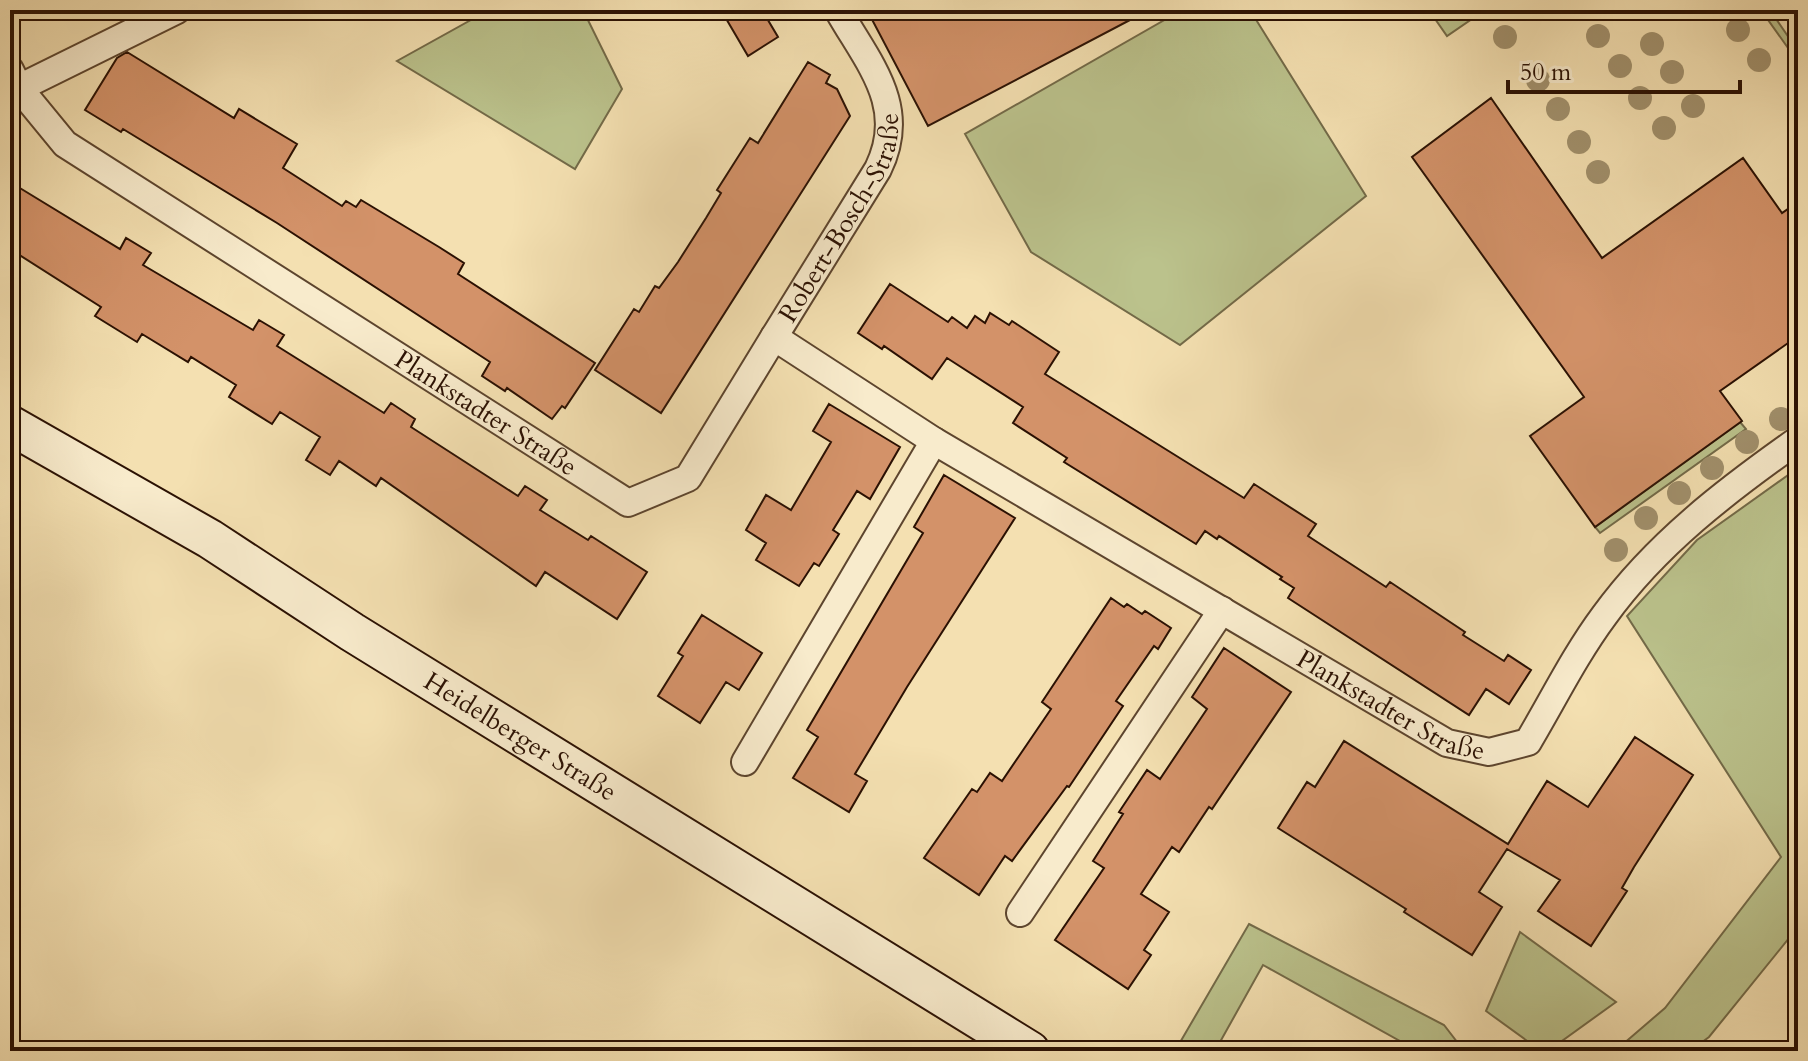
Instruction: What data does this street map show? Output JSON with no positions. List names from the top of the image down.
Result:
{
  "streets": {
    "street": ["Robert-Bosch-Straße", "Plankstadter Straße", "Heidelberger Straße"]
  },
  "crossings": [
    ["Robert-Bosch-Straße", "Plankstadter Straße"]
  ],
  "scale_bar": "50 m"
}
